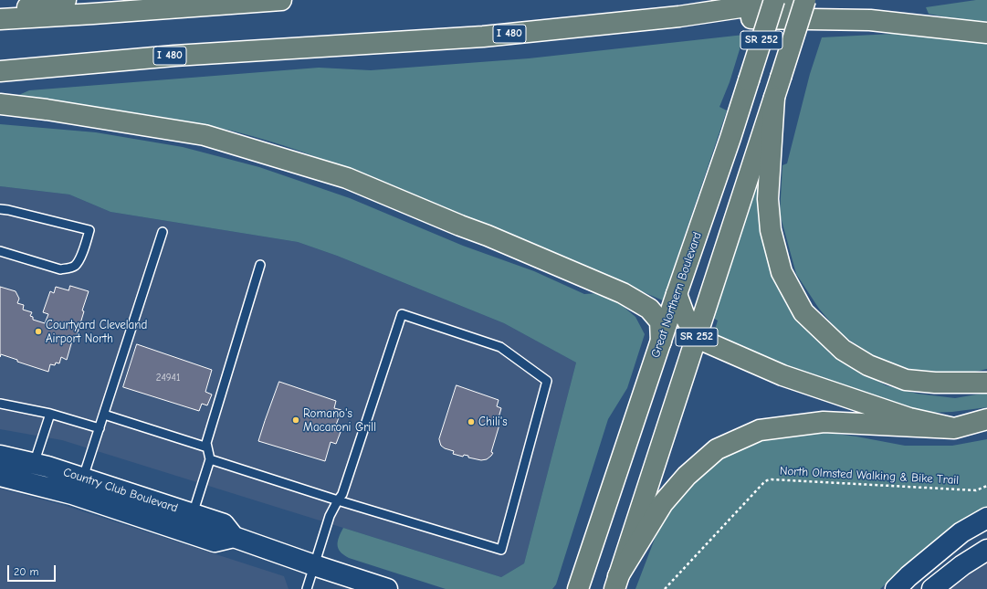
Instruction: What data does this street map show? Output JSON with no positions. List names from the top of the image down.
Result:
{
  "streets": {
    "main road": ["I 480", "SR 252", "Great Northern Boulevard"],
    "street": ["Country Club Boulevard"],
    "path": ["North Olmsted Walking & Bike Trail"]
  },
  "places": ["Courtyard Cleveland Airport North", "Romano's Macaroni Grill", "Chili's"],
  "house_numbers": ["24941"],
  "scale_bar": "20 m"
}
